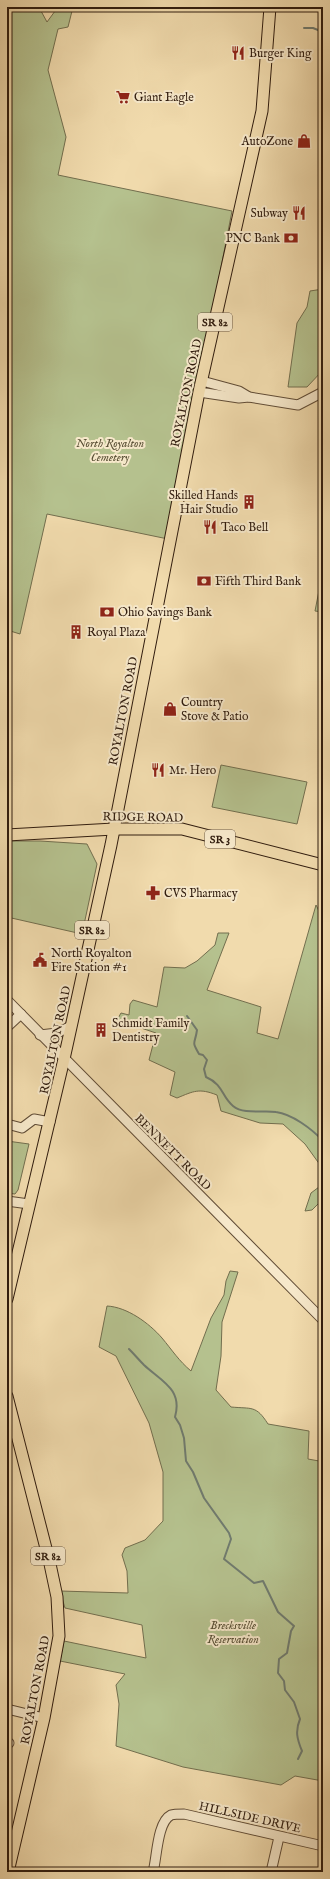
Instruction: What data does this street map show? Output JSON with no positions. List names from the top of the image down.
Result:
{
  "streets": {
    "main road": [
      "SR 82",
      "ROYALTON ROAD",
      "RIDGE ROAD",
      "SR 3"
    ],
    "street": ["BENNETT ROAD", "HILLSIDE DRIVE"]
  },
  "crossings": [
    ["ROYALTON ROAD", "RIDGE ROAD"],
    ["ROYALTON ROAD", "BENNETT ROAD"]
  ],
  "parks": ["North Royalton Cemetery", "Brecksville Reservation"],
  "places": {
    "restaurant": [
      "Burger King",
      "Subway",
      "Taco Bell",
      "Mr. Hero"
    ],
    "supermarket": ["Giant Eagle"],
    "shop": ["AutoZone", "Country Stove & Patio"],
    "bank": ["PNC Bank", "Fifth Third Bank", "Ohio Savings Bank"],
    "building": ["Skilled Hands Hair Studio", "Royal Plaza", "Schmidt Family Dentistry"],
    "pharmacy": ["CVS Pharmacy"],
    "public building": ["North Royalton Fire Station #1"]
  }
}
